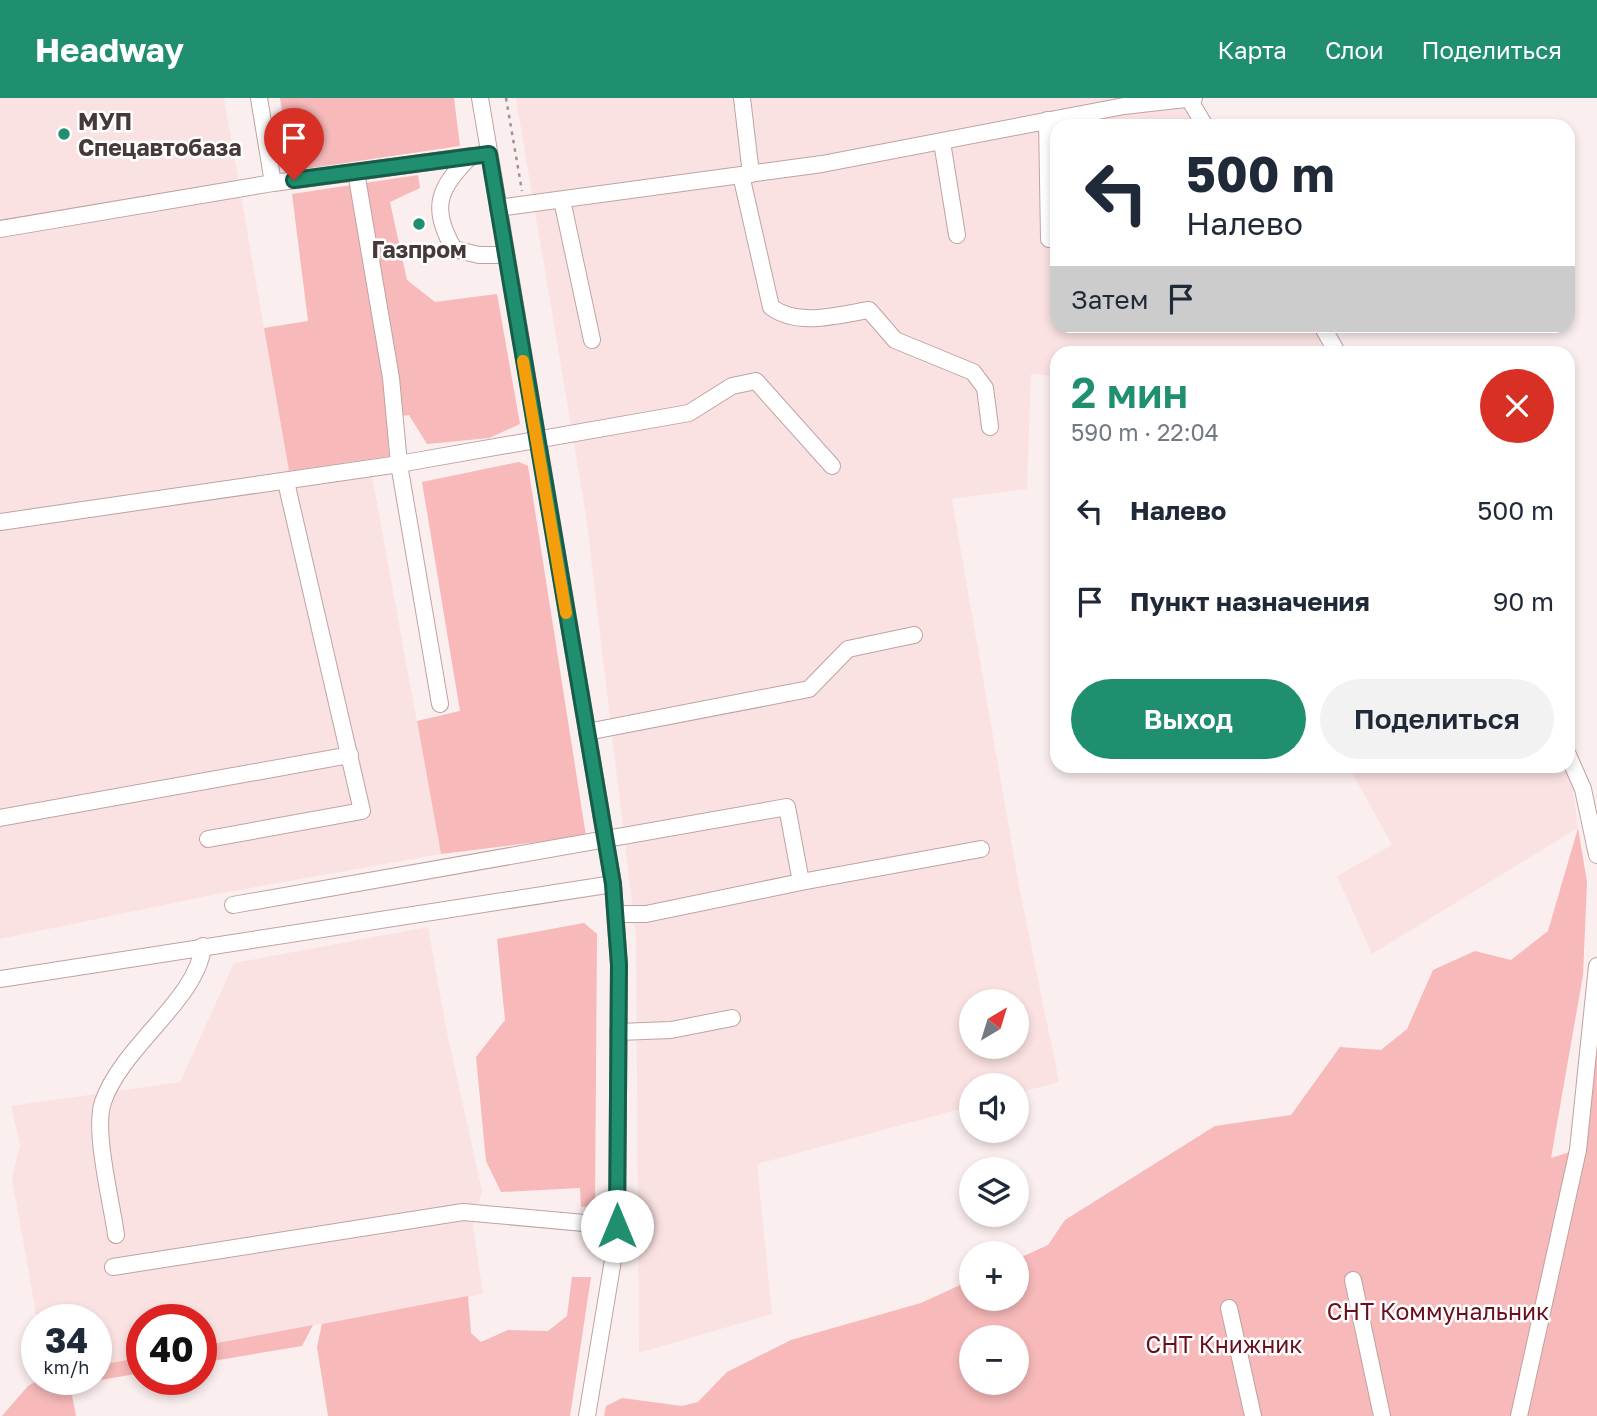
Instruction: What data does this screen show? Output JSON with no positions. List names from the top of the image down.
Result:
{
  "parks": ["СНТ Коммунальник", "СНТ Книжник"],
  "places": ["МУП Спецавтобаза", "Газпром"],
  "north": "top right",
  "page": {
    "header": "Headway",
    "nav": ["Карта", "Слои", "Поделиться"],
    "turn": ["500 m", "Налево"],
    "then": "Затем",
    "heading": ["2 мин", "590 m · 22:04"],
    "list": [
      {
        "name": "Налево",
        "value": "500 m"
      },
      {
        "name": "Пункт назначения",
        "value": "90 m"
      }
    ],
    "buttons": ["Выход", "Поделиться"],
    "map_buttons": ["+", "−"],
    "speed": "34 km/h",
    "limit": "40"
  }
}
